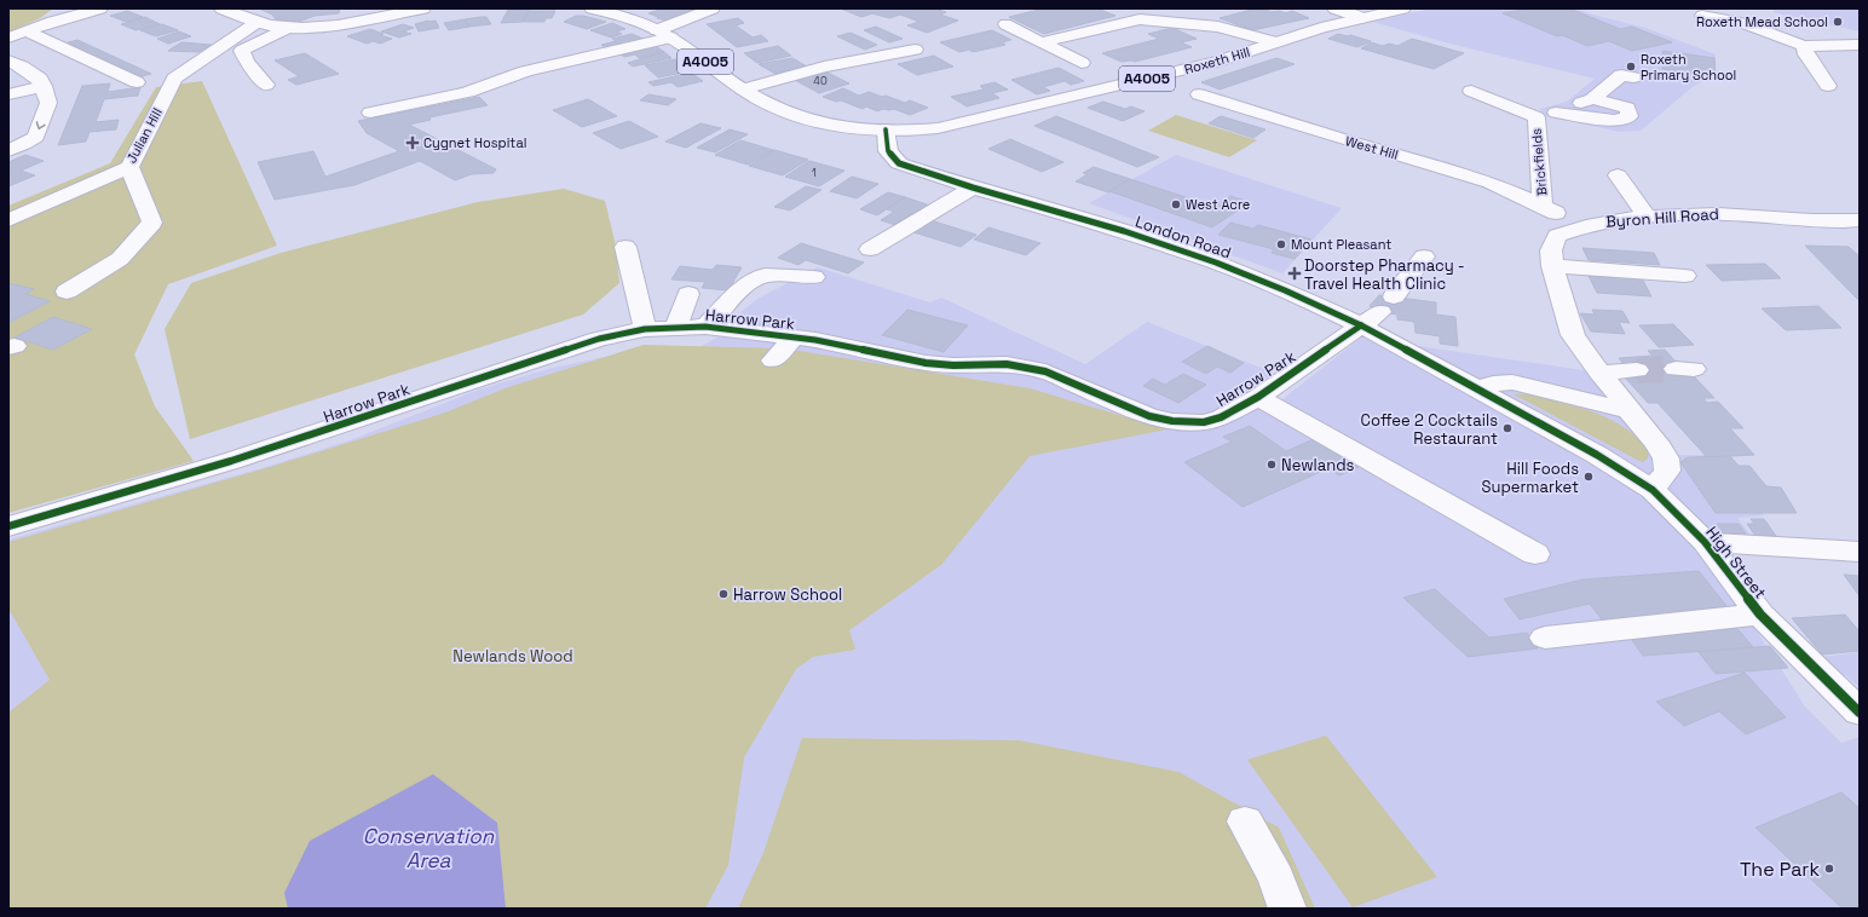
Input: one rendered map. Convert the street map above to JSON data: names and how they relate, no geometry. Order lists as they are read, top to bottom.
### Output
{
  "streets": {
    "street": [
      "Roxeth Hill",
      "A4005",
      "Julian Hill",
      "West Hill",
      "Brickfields",
      "Byron Hill Road",
      "London Road",
      "Harrow Park",
      "High Street"
    ]
  },
  "crossings": [
    ["Roxeth Hill", "A4005"],
    ["Roxeth Hill", "London Road"],
    ["A4005", "London Road"],
    ["West Hill", "Brickfields"],
    ["Brickfields", "Byron Hill Road"],
    ["Byron Hill Road", "High Street"],
    ["London Road", "Harrow Park"],
    ["London Road", "High Street"]
  ],
  "water": ["Conservation Area"],
  "parks": ["Newlands Wood"],
  "places": {
    "other": [
      "Roxeth Mead School",
      "Roxeth Primary School",
      "West Acre",
      "Mount Pleasant",
      "Coffee 2 Cocktails Restaurant",
      "Newlands",
      "Hill Foods Supermarket",
      "Harrow School",
      "The Park"
    ],
    "health": ["Cygnet Hospital", "Doorstep Pharmacy - Travel Health Clinic"]
  },
  "house_numbers": ["40", "1"]
}
